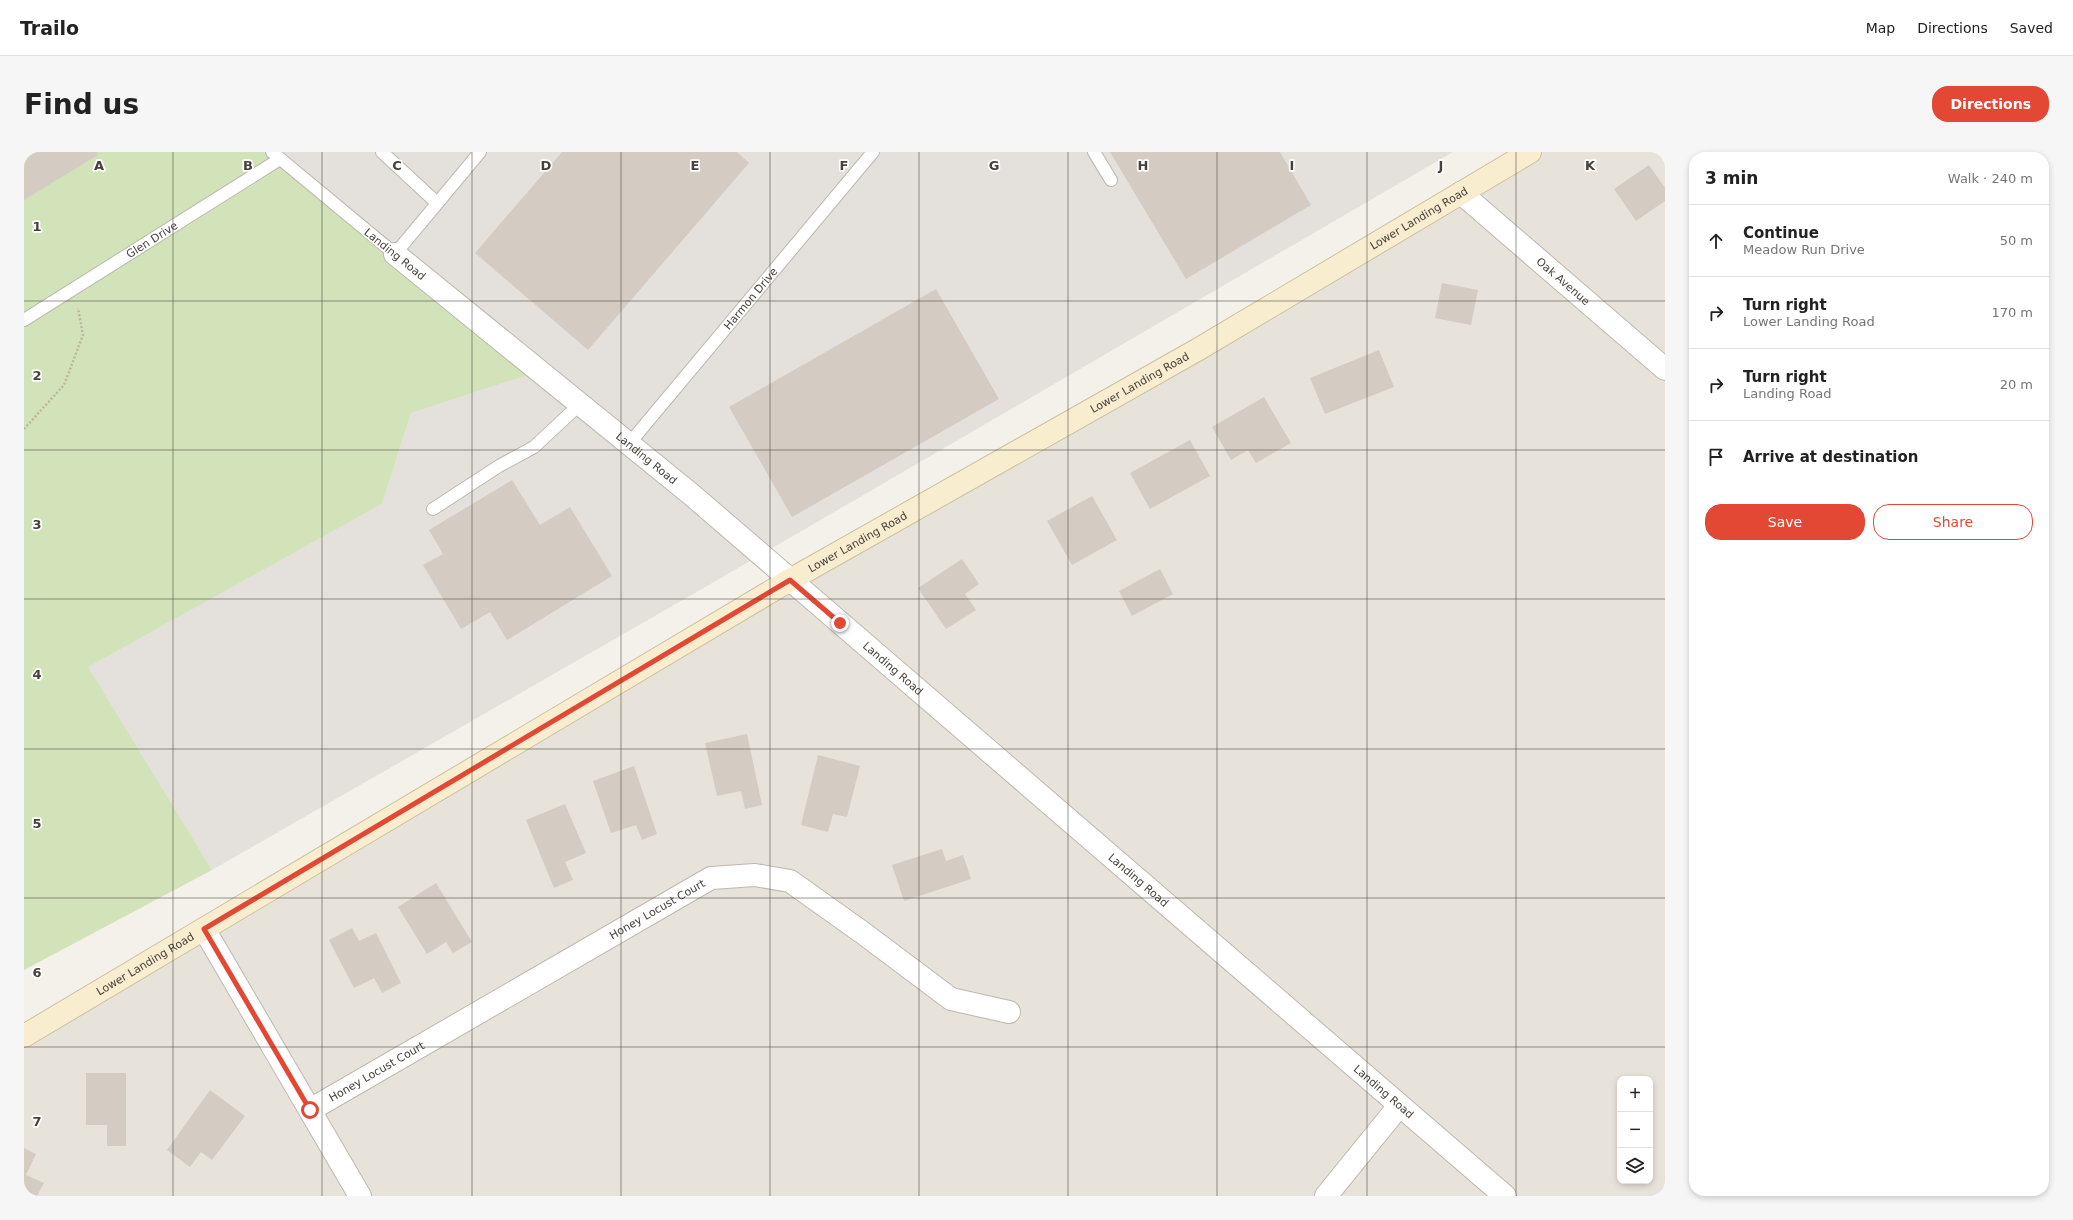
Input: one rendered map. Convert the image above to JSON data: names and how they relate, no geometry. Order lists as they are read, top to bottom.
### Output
{
  "streets": {
    "main road": ["Lower Landing Road"],
    "street": ["Landing Road", "Oak Avenue", "Honey Locust Court"],
    "lane": ["Glen Drive", "Harmon Drive"]
  },
  "crossings": [
    ["Lower Landing Road", "Landing Road"],
    ["Lower Landing Road", "Oak Avenue"],
    ["Glen Drive", "Landing Road"],
    ["Landing Road", "Harmon Drive"]
  ],
  "page": {
    "header": "Trailo",
    "nav": ["Map", "Directions", "Saved"],
    "buttons": [
      "Directions",
      ["Save", "Share"]
    ],
    "title": "Find us",
    "heading": ["3 min", "Walk · 240 m"],
    "list": [
      ["Continue", "Meadow Run Drive", "50 m"],
      ["Turn right", "Lower Landing Road", "170 m"],
      ["Turn right", "Landing Road", "20 m"],
      "Arrive at destination"
    ],
    "map_buttons": ["+", "−"]
  },
  "grid": {
    "columns": [
      "A",
      "B",
      "C",
      "D",
      "E",
      "F",
      "G",
      "H",
      "I",
      "J",
      "K"
    ],
    "rows": [
      "1",
      "2",
      "3",
      "4",
      "5",
      "6",
      "7"
    ]
  }
}
